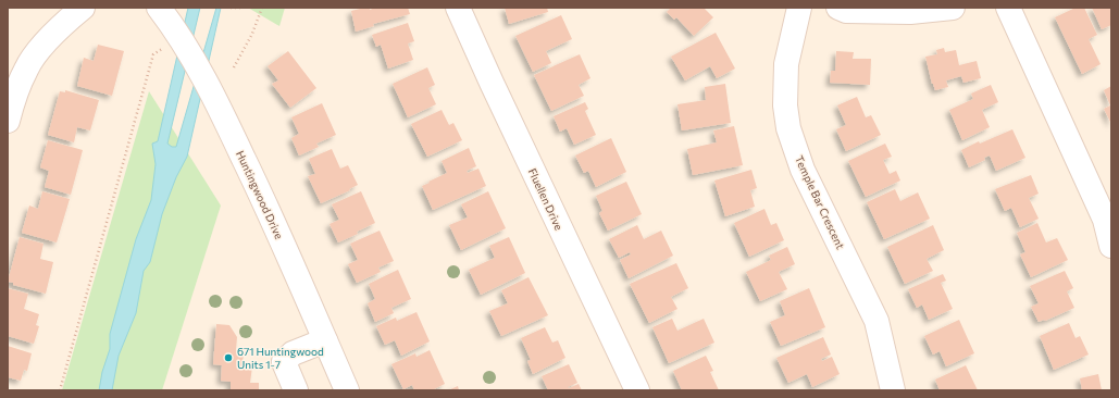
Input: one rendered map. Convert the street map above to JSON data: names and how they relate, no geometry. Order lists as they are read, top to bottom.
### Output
{
  "streets": {
    "street": ["Huntingwood Drive", "Fluellen Drive", "Temple Bar Crescent"]
  },
  "places": ["671 Huntingwood Units 1-7"]
}
